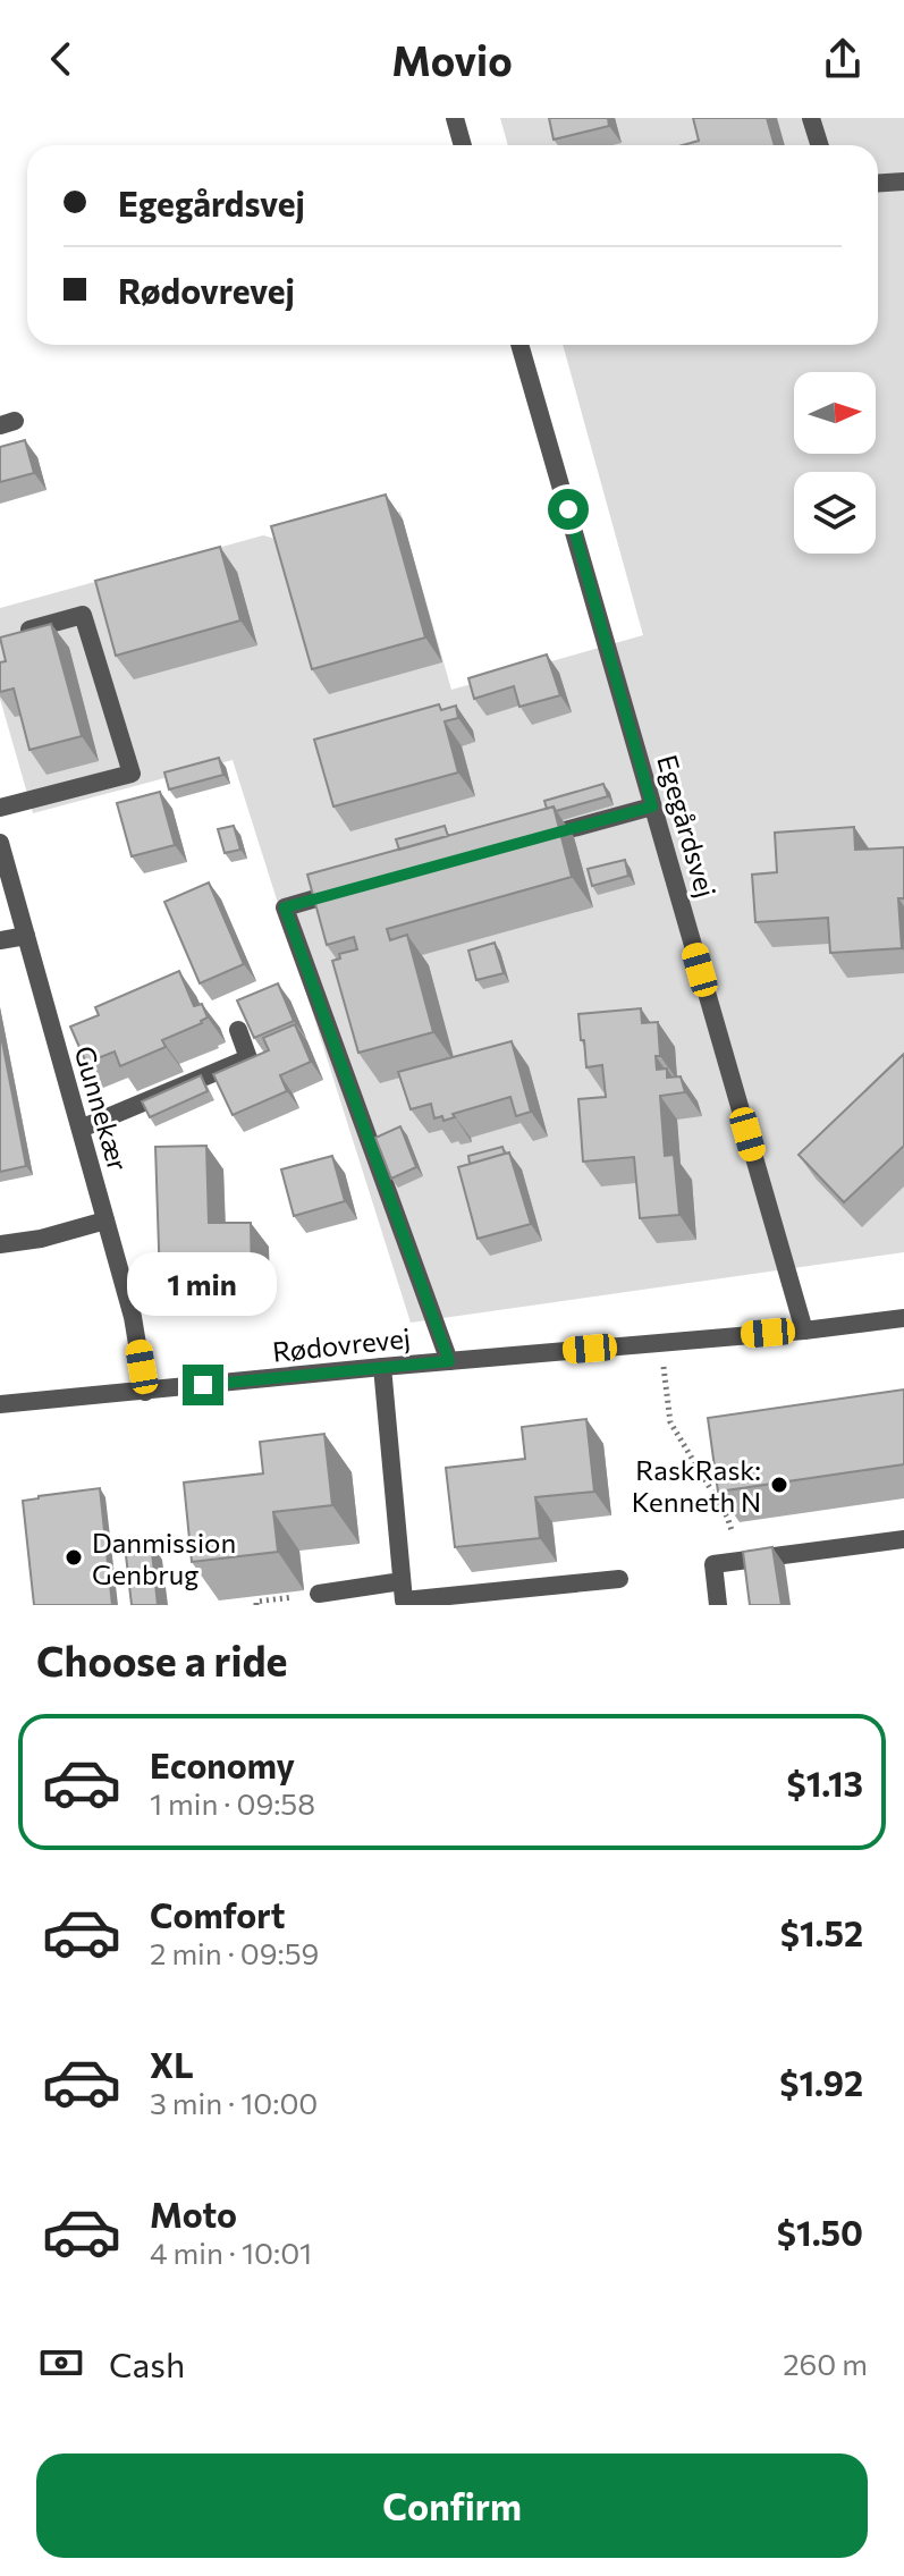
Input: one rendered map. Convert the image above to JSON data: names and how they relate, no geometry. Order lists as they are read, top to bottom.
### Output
{
  "streets": {
    "street": ["Egegårdsvej", "Gunnekær", "Rødovrevej"]
  },
  "crossings": [
    ["Egegårdsvej", "Rødovrevej"],
    ["Gunnekær", "Rødovrevej"]
  ],
  "places": ["RaskRask: Kenneth N", "Danmission Genbrug"],
  "north": "right",
  "page": {
    "header": "Movio",
    "banner": ["Egegårdsvej", "Rødovrevej"],
    "bubble": "1 min",
    "heading": "Choose a ride",
    "list": [
      {
        "name": "Economy",
        "note": "1 min · 09:58",
        "value": "$1.13"
      },
      {
        "name": "Comfort",
        "note": "2 min · 09:59",
        "value": "$1.52"
      },
      {
        "name": "XL",
        "note": "3 min · 10:00",
        "value": "$1.92"
      },
      {
        "name": "Moto",
        "note": "4 min · 10:01",
        "value": "$1.50"
      }
    ],
    "pay": ["Cash", "260 m"],
    "buttons": "Confirm"
  }
}
